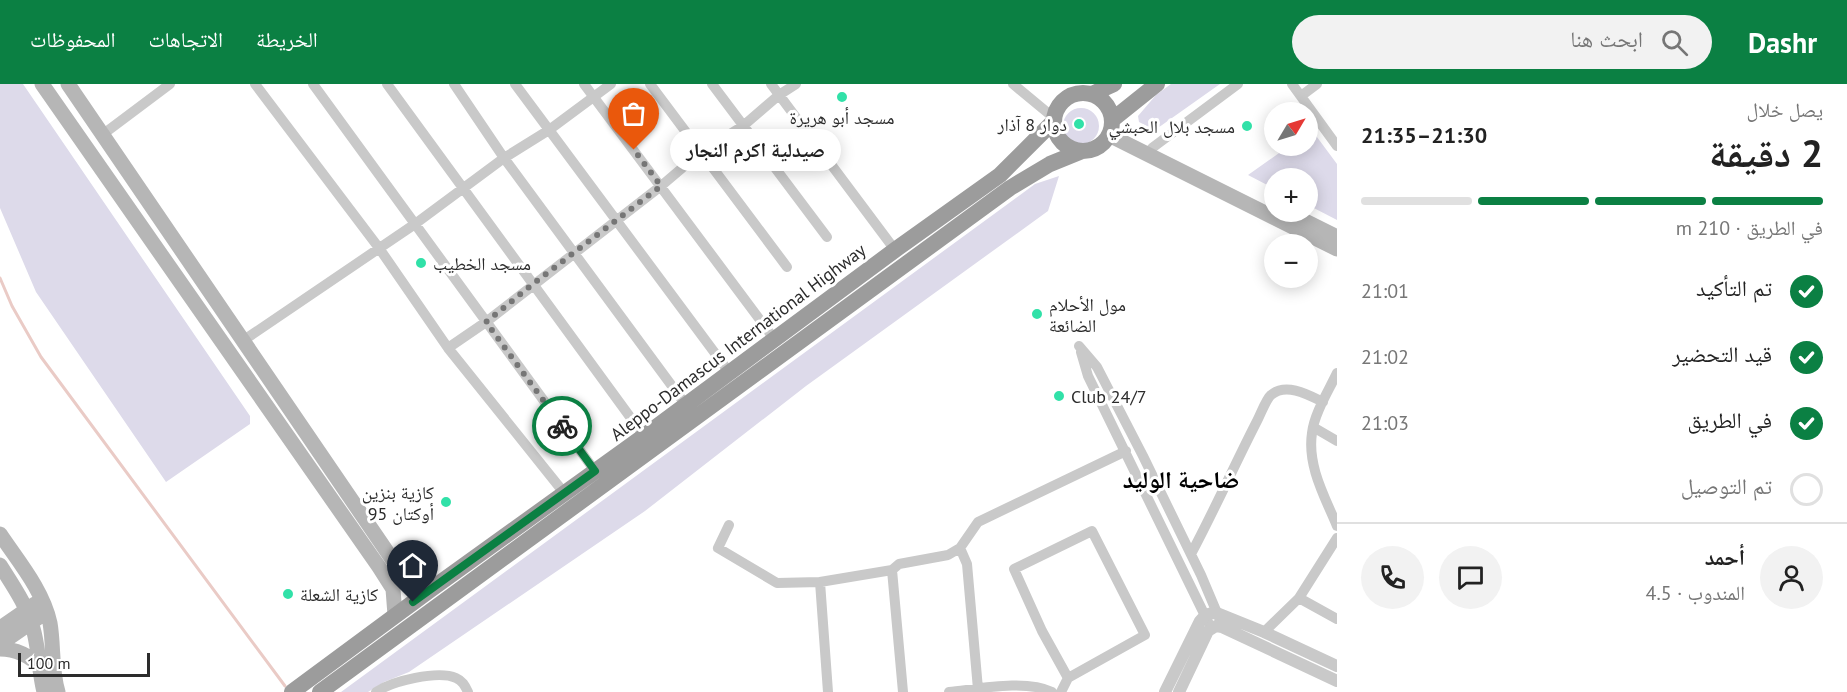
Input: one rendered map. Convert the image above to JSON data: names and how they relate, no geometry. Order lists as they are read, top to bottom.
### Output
{
  "streets": {
    "highway": ["Aleppo-Damascus International Highway"]
  },
  "districts": ["ضاحية الوليد"],
  "places": [
    "مسجد أبو هريرة",
    "دوار 8 آذار",
    "مسجد بلال الحبشي",
    "صيدلية اكرم النجار",
    "مسجد الخطيب",
    "مول الأحلام الضائعة",
    "Club 24/7",
    "كازية بنزين أوكتان 95",
    "كازية الشعلة"
  ],
  "scale_bar": "100 m",
  "north": "top right",
  "page": {
    "header": "Dashr",
    "search": "ابحث هنا",
    "nav": ["الخريطة", "الاتجاهات", "المحفوظات"],
    "heading": ["2 دقيقة", "يصل خلال", "21:30–21:35"],
    "panel": ["أحمد", "المندوب · 4.5"],
    "map_buttons": ["+", "−"],
    "bubble": "صيدلية اكرم النجار",
    "bar": "في الطريق · 210 m",
    "list": [
      ["تم التأكيد", "21:01"],
      ["قيد التحضير", "21:02"],
      ["في الطريق", "21:03"],
      "تم التوصيل"
    ],
    "scale": "100 m"
  }
}
